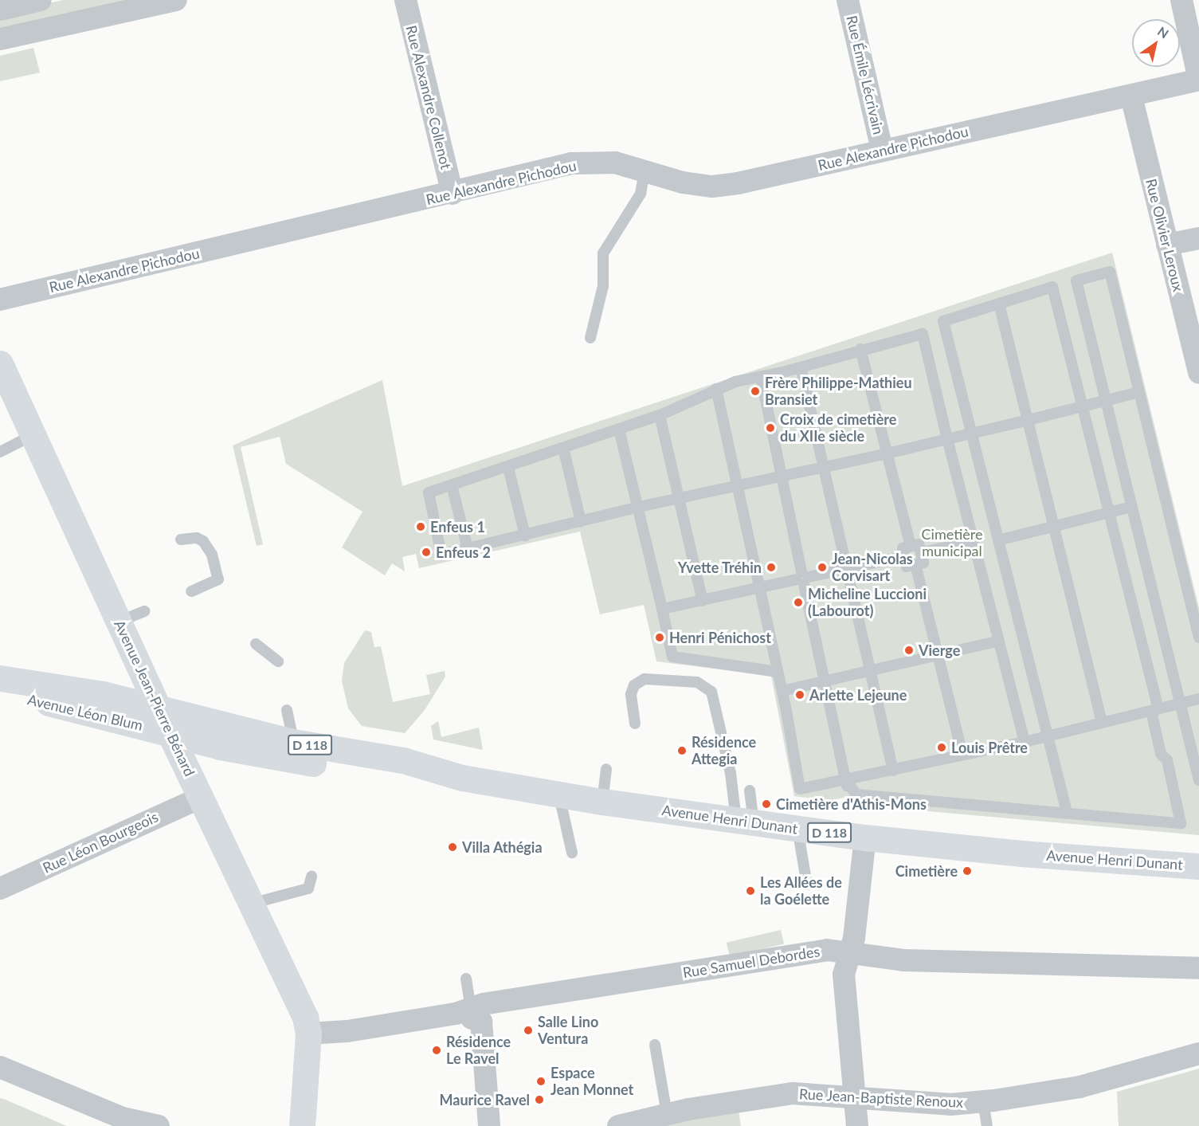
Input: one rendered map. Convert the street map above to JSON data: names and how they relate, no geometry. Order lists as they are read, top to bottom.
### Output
{
  "streets": {
    "main road": [
      "Avenue Jean-Pierre Bénard",
      "Avenue Léon Blum",
      "D 118",
      "Avenue Henri Dunant"
    ],
    "street": [
      "Rue Émile Lécrivain",
      "Rue Alexandre Collenot",
      "Rue Alexandre Pichodou",
      "Rue Olivier Leroux",
      "Rue Léon Bourgeois",
      "Rue Samuel Debordes",
      "Rue Jean-Baptiste Renoux"
    ]
  },
  "crossings": [
    ["Rue Émile Lécrivain", "Rue Alexandre Pichodou"],
    ["Rue Alexandre Collenot", "Rue Alexandre Pichodou"],
    ["Rue Alexandre Pichodou", "Rue Olivier Leroux"],
    ["Avenue Jean-Pierre Bénard", "Avenue Léon Blum"],
    ["Avenue Jean-Pierre Bénard", "Avenue Henri Dunant"],
    ["Avenue Jean-Pierre Bénard", "Rue Léon Bourgeois"],
    ["Avenue Jean-Pierre Bénard", "Rue Samuel Debordes"],
    ["Avenue Léon Blum", "Avenue Henri Dunant"]
  ],
  "parks": ["Cimetière municipal"],
  "places": [
    "Frère Philippe-Mathieu Bransiet",
    "Croix de cimetière du XIIe siècle",
    "Enfeus 1",
    "Enfeus 2",
    "Yvette Tréhin",
    "Jean-Nicolas Corvisart",
    "Micheline Luccioni (Labourot)",
    "Henri Pénichost",
    "Vierge",
    "Arlette Lejeune",
    "Louis Prêtre",
    "Résidence Attegia",
    "Cimetière d'Athis-Mons",
    "Villa Athégia",
    "Cimetière",
    "Les Allées de la Goélette",
    "Salle Lino Ventura",
    "Résidence Le Ravel",
    "Espace Jean Monnet",
    "Maurice Ravel"
  ],
  "north": "top right"
}
